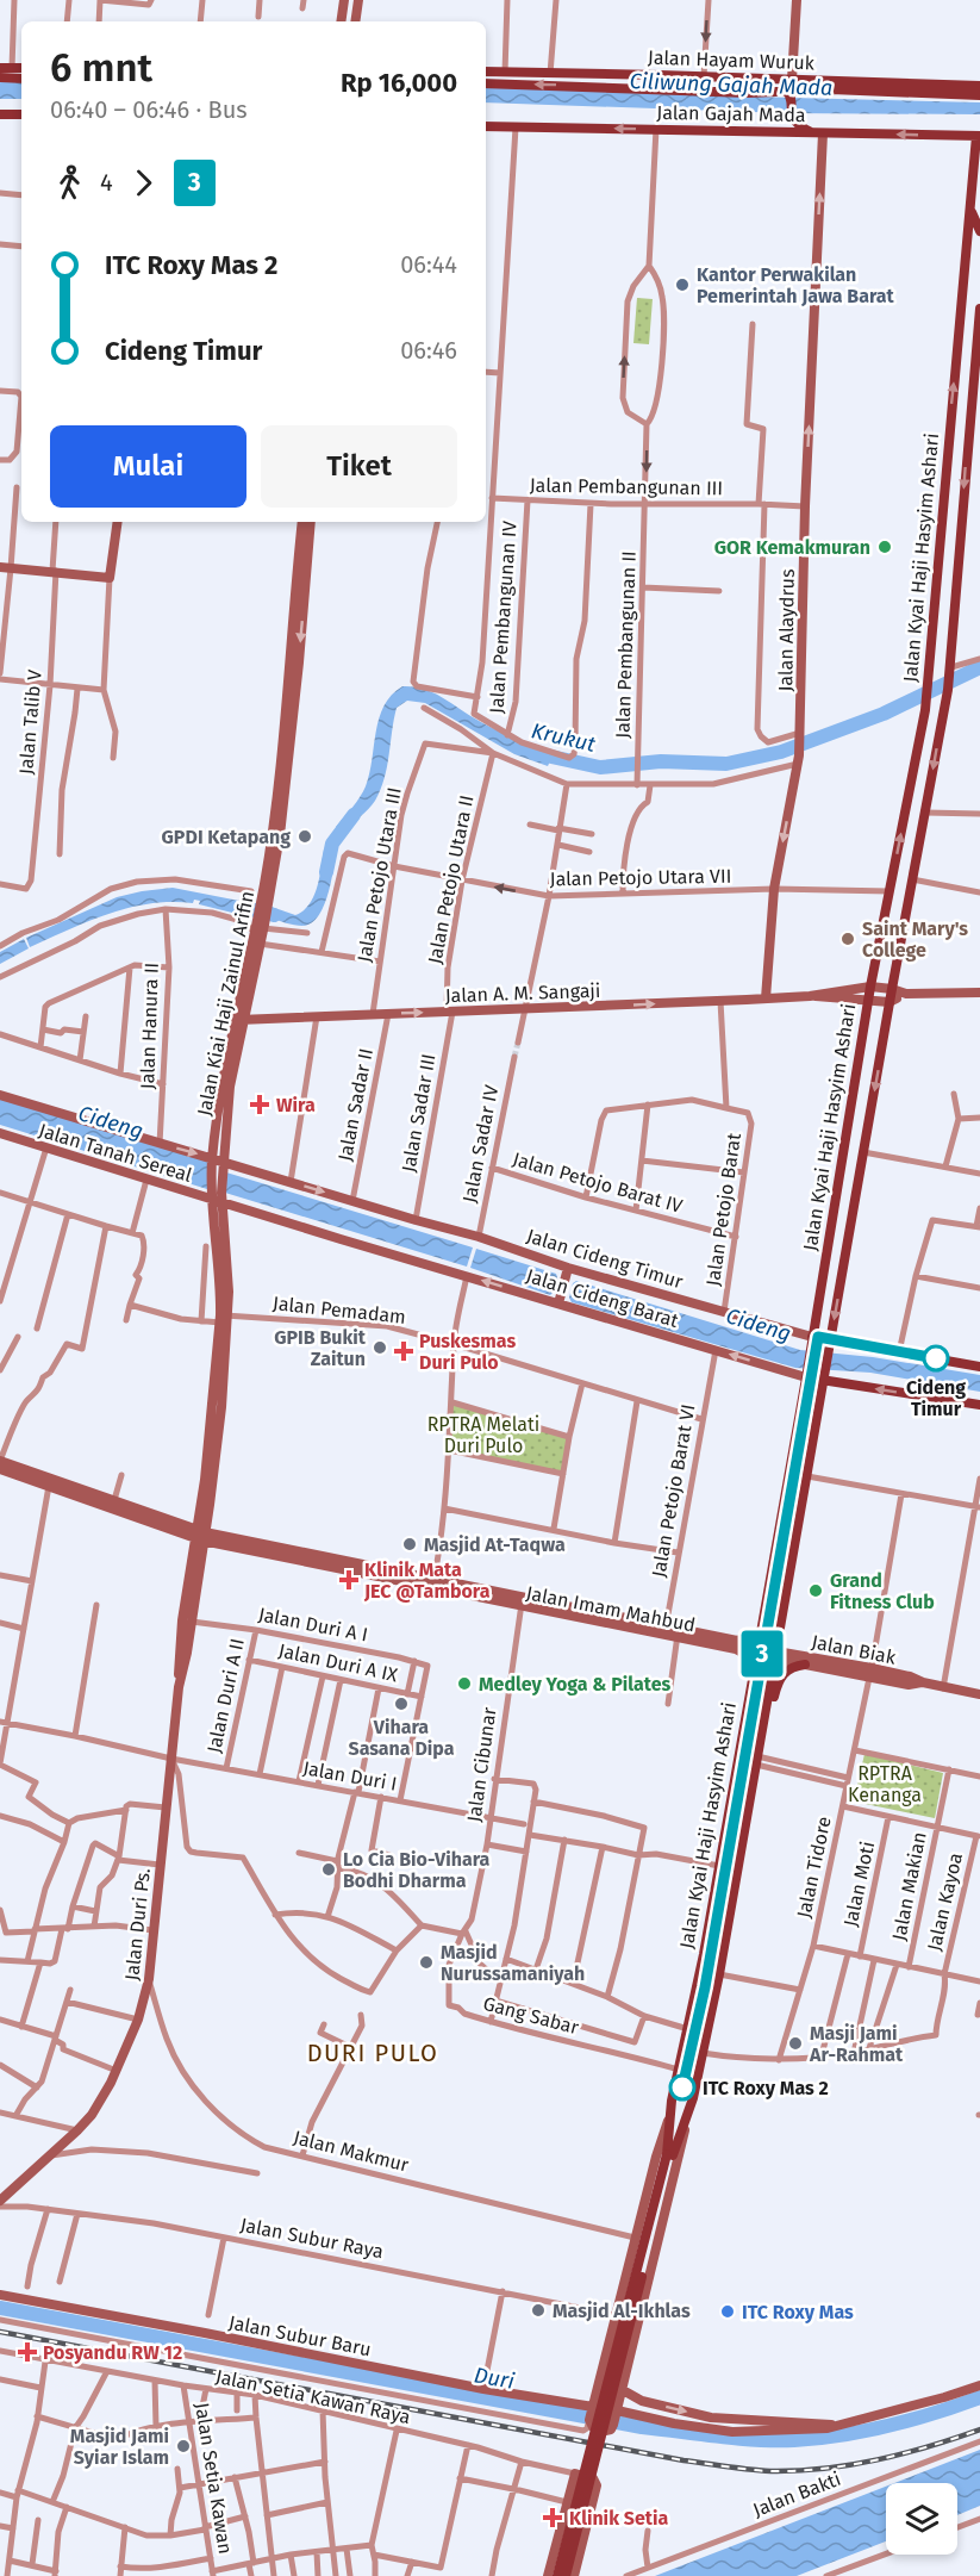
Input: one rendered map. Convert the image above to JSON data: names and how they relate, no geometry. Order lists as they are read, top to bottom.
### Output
{
  "streets": {
    "main road": [
      "Jalan Hayam Wuruk",
      "Jalan Gajah Mada",
      "Jalan Kyai Haji Hasyim Ashari",
      "Jalan Cideng Timur",
      "Jalan Cideng Barat"
    ],
    "street": [
      "Jalan Pembangunan III",
      "Jalan Pembangunan IV",
      "Jalan Alaydrus",
      "Jalan Pembangunan II",
      "Jalan Talib V",
      "Jalan Petojo Utara III",
      "Jalan Petojo Utara VII",
      "Jalan Petojo Utara II",
      "Jalan A. M. Sangaji",
      "Jalan Kiai Haji Zainul Arifin",
      "Jalan Hanura II",
      "Jalan Sadar II",
      "Jalan Sadar III",
      "Jalan Sadar IV",
      "Jalan Tanah Sereal",
      "Jalan Petojo Barat IV",
      "Jalan Petojo Barat",
      "Jalan Pemadam",
      "Jalan Petojo Barat VI",
      "Jalan Imam Mahbud",
      "Jalan Duri A I",
      "Jalan Biak",
      "Jalan Duri A IX",
      "Jalan Duri A II",
      "Jalan Cibunar",
      "Jalan Duri I",
      "Jalan Tidore",
      "Jalan Moti",
      "Jalan Makian",
      "Jalan Kayoa",
      "Jalan Duri Ps.",
      "Gang Sabar",
      "Jalan Makmur",
      "Jalan Subur Raya",
      "Jalan Subur Baru",
      "Jalan Setia Kawan Raya",
      "Jalan Setia Kawan",
      "Jalan Bakti"
    ]
  },
  "crossings": [
    ["Jalan Gajah Mada", "Jalan Kyai Haji Hasyim Ashari"],
    ["Jalan Gajah Mada", "Jalan Alaydrus"],
    ["Jalan Pembangunan III", "Jalan Pembangunan IV"],
    ["Jalan Pembangunan III", "Jalan Alaydrus"],
    ["Jalan Pembangunan III", "Jalan Pembangunan II"],
    ["Jalan Kyai Haji Hasyim Ashari", "Jalan Petojo Utara VII"],
    ["Jalan Kyai Haji Hasyim Ashari", "Jalan A. M. Sangaji"],
    ["Jalan Kyai Haji Hasyim Ashari", "Jalan Cideng Timur"],
    ["Jalan Kyai Haji Hasyim Ashari", "Jalan Cideng Barat"],
    ["Jalan Kyai Haji Hasyim Ashari", "Jalan Imam Mahbud"],
    ["Jalan Kyai Haji Hasyim Ashari", "Jalan Biak"],
    ["Jalan Kyai Haji Hasyim Ashari", "Gang Sabar"],
    ["Jalan Kyai Haji Hasyim Ashari", "Jalan Makmur"],
    ["Jalan Kyai Haji Hasyim Ashari", "Jalan Subur Raya"],
    ["Jalan Kyai Haji Hasyim Ashari", "Jalan Subur Baru"],
    ["Jalan Alaydrus", "Jalan Petojo Utara VII"],
    ["Jalan Alaydrus", "Jalan A. M. Sangaji"],
    ["Jalan Petojo Utara III", "Jalan Petojo Utara VII"],
    ["Jalan Petojo Utara III", "Jalan Petojo Utara II"],
    ["Jalan Petojo Utara III", "Jalan A. M. Sangaji"],
    ["Jalan Petojo Utara VII", "Jalan Petojo Utara II"],
    ["Jalan Petojo Utara II", "Jalan A. M. Sangaji"],
    ["Jalan Petojo Utara II", "Jalan Sadar III"],
    ["Jalan A. M. Sangaji", "Jalan Kiai Haji Zainul Arifin"],
    ["Jalan A. M. Sangaji", "Jalan Sadar II"],
    ["Jalan A. M. Sangaji", "Jalan Sadar III"],
    ["Jalan A. M. Sangaji", "Jalan Petojo Barat"],
    ["Jalan Kiai Haji Zainul Arifin", "Jalan Tanah Sereal"],
    ["Jalan Kiai Haji Zainul Arifin", "Jalan Cideng Timur"],
    ["Jalan Kiai Haji Zainul Arifin", "Jalan Cideng Barat"],
    ["Jalan Kiai Haji Zainul Arifin", "Jalan Pemadam"],
    ["Jalan Kiai Haji Zainul Arifin", "Jalan Imam Mahbud"],
    ["Jalan Kiai Haji Zainul Arifin", "Jalan Duri A I"],
    ["Jalan Kiai Haji Zainul Arifin", "Jalan Duri Ps."],
    ["Jalan Hanura II", "Jalan Cideng Timur"],
    ["Jalan Sadar II", "Jalan Cideng Timur"],
    ["Jalan Sadar III", "Jalan Cideng Timur"],
    ["Jalan Sadar IV", "Jalan Petojo Barat IV"],
    ["Jalan Sadar IV", "Jalan Cideng Timur"],
    ["Jalan Tanah Sereal", "Jalan Cideng Barat"],
    ["Jalan Petojo Barat IV", "Jalan Petojo Barat"],
    ["Jalan Petojo Barat", "Jalan Cideng Timur"],
    ["Jalan Cideng Barat", "Jalan Petojo Barat VI"],
    ["Jalan Pemadam", "Jalan Petojo Barat VI"],
    ["Jalan Petojo Barat VI", "Jalan Imam Mahbud"],
    ["Jalan Imam Mahbud", "Jalan Cibunar"],
    ["Jalan Duri A I", "Jalan Duri A IX"],
    ["Jalan Duri A I", "Jalan Duri A II"],
    ["Jalan Duri A I", "Jalan Duri Ps."],
    ["Jalan Biak", "Jalan Tidore"],
    ["Jalan Duri A IX", "Jalan Duri A II"],
    ["Jalan Duri A II", "Jalan Duri I"],
    ["Jalan Cibunar", "Jalan Duri I"],
    ["Jalan Cibunar", "Gang Sabar"],
    ["Jalan Duri I", "Jalan Duri Ps."],
    ["Jalan Duri Ps.", "Jalan Makmur"],
    ["Jalan Setia Kawan Raya", "Jalan Setia Kawan"]
  ],
  "one_way": ["Jalan Gajah Mada", "Jalan Cideng Barat"],
  "districts": ["DURI PULO"],
  "water": [
    "Ciliwung Gajah Mada",
    "Krukut",
    "Cideng",
    "Duri"
  ],
  "parks": ["RPTRA Melati Duri Pulo", "RPTRA Kenanga"],
  "places": {
    "other": [
      "Kantor Perwakilan Pemerintah Jawa Barat",
      "GOR Kemakmuran",
      "GPDI Ketapang",
      "Saint Mary's College",
      "GPIB Bukit Zaitun",
      "Cideng Timur",
      "Masjid At-Taqwa",
      "Grand Fitness Club",
      "Medley Yoga & Pilates",
      "Vihara Sasana Dipa",
      "Lo Cia Bio-Vihara Bodhi Dharma",
      "Masjid Nurussamaniyah",
      "Masji Jami Ar-Rahmat",
      "ITC Roxy Mas 2",
      "Masjid Al-Ikhlas",
      "ITC Roxy Mas",
      "Masjid Jami Syiar Islam"
    ],
    "health": [
      "Wira",
      "Puskesmas Duri Pulo",
      "Klinik Mata JEC @Tambora",
      "Posyandu RW 12",
      "Klinik Setia"
    ]
  },
  "lines": ["bus line 3"],
  "page": {
    "on_map": "3",
    "heading": ["6 mnt", "06:40 – 06:46 · Bus", "Rp 16,000"],
    "legs": ["4", "3"],
    "list": [
      {
        "name": "ITC Roxy Mas 2",
        "value": "06:44"
      },
      {
        "name": "Cideng Timur",
        "value": "06:46"
      }
    ],
    "buttons": ["Mulai", "Tiket"]
  }
}
